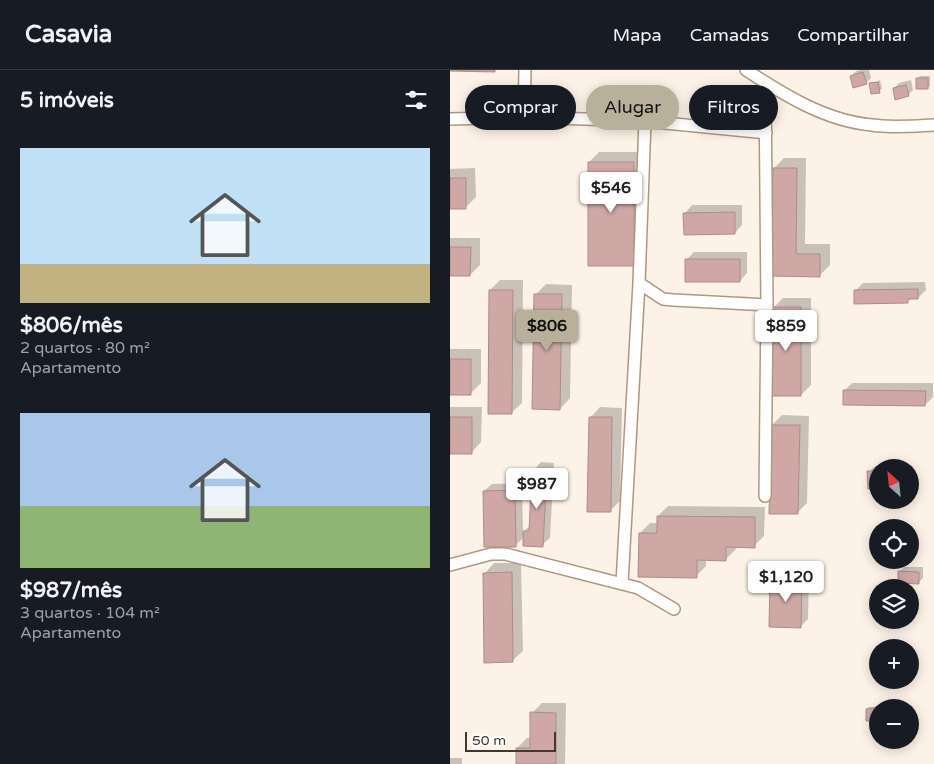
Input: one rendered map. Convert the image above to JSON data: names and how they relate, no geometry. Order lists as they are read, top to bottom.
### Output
{
  "scale_bar": "50 m",
  "north": "top left",
  "page": {
    "header": "Casavia",
    "nav": ["Mapa", "Camadas", "Compartilhar"],
    "heading": "5 imóveis",
    "chip": ["Comprar", "Alugar", "Filtros"],
    "list": [
      {
        "name": "$806/mês",
        "note": "2 quartos · 80 m² · Apartamento"
      },
      {
        "name": "$987/mês",
        "note": "3 quartos · 104 m² · Apartamento"
      }
    ],
    "price": [
      "$546",
      "$806",
      "$859",
      "$987",
      "$1,120"
    ],
    "map_buttons": ["+", "−"],
    "scale": "50 m"
  }
}
